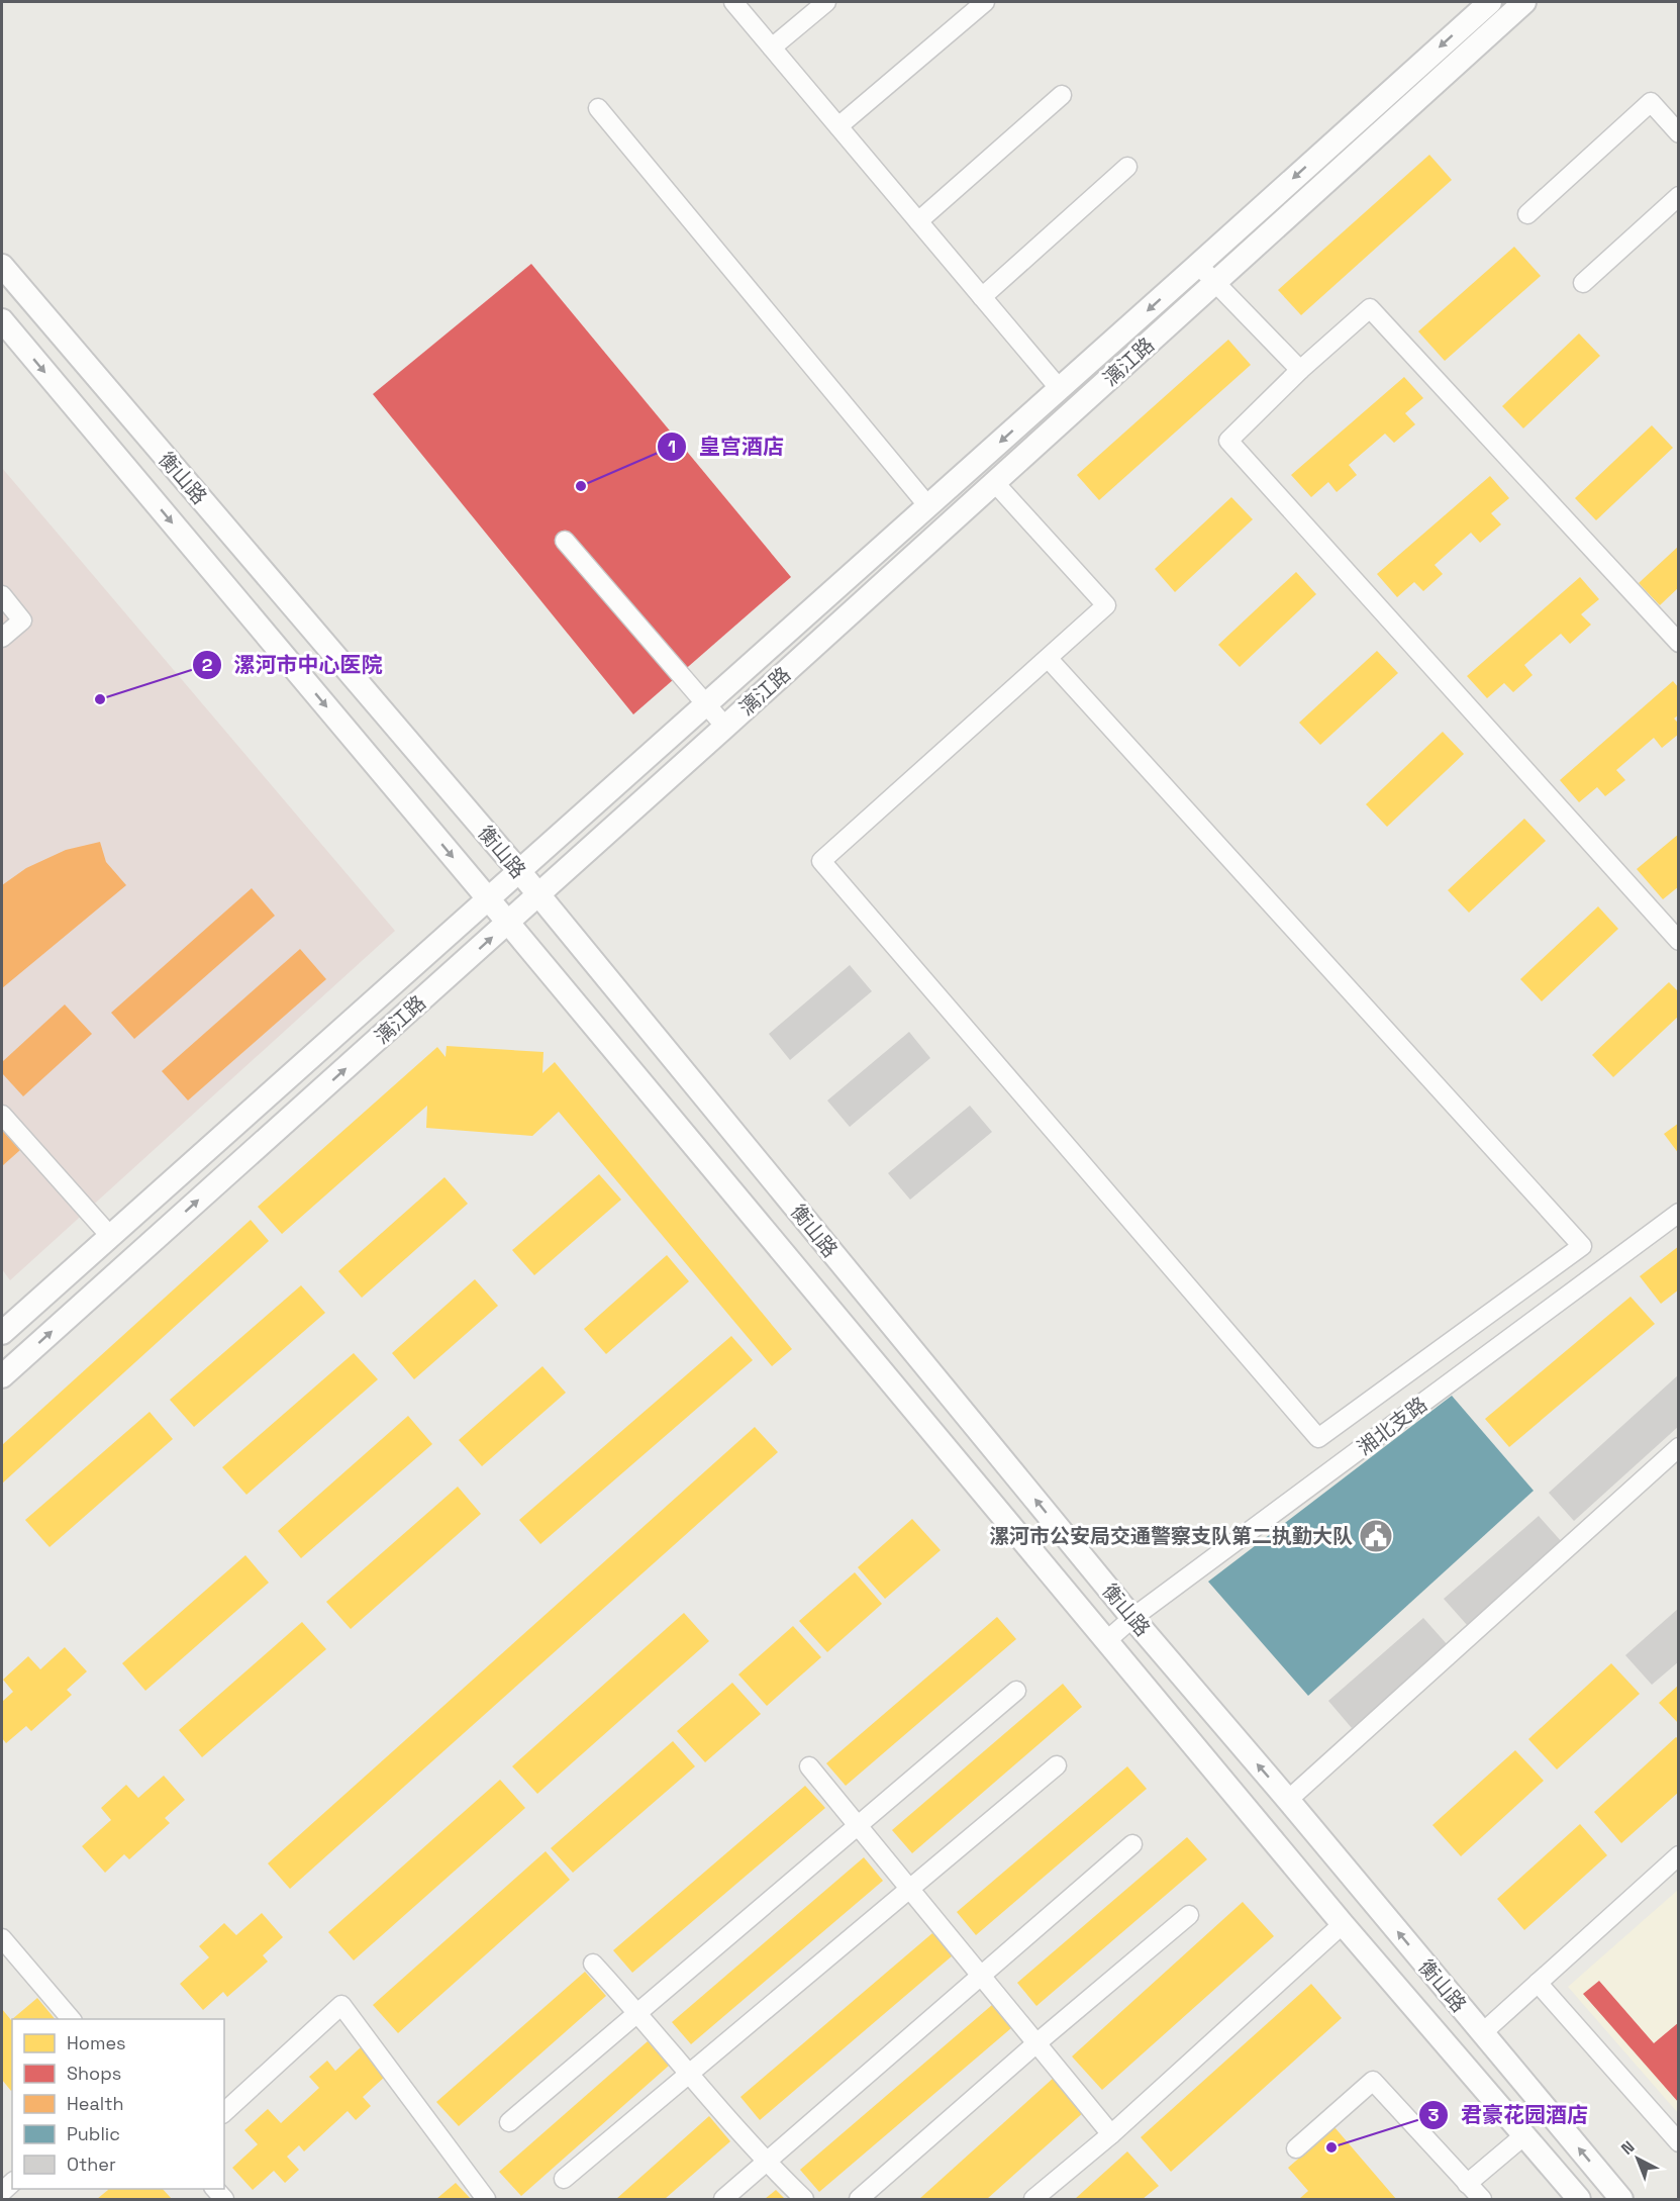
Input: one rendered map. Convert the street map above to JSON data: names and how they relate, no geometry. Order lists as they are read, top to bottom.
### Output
{
  "streets": {
    "street": ["漓江路", "衡山路", "湘北支路"]
  },
  "crossings": [
    ["漓江路", "衡山路"],
    ["衡山路", "湘北支路"]
  ],
  "places": {
    "other": ["皇宫酒店", "漯河市中心医院", "君豪花园酒店"],
    "public building": ["漯河市公安局交通警察支队第二执勤大队"]
  },
  "legend": [
    "Homes",
    "Shops",
    "Health",
    "Public",
    "Other"
  ],
  "north": "top left"
}
